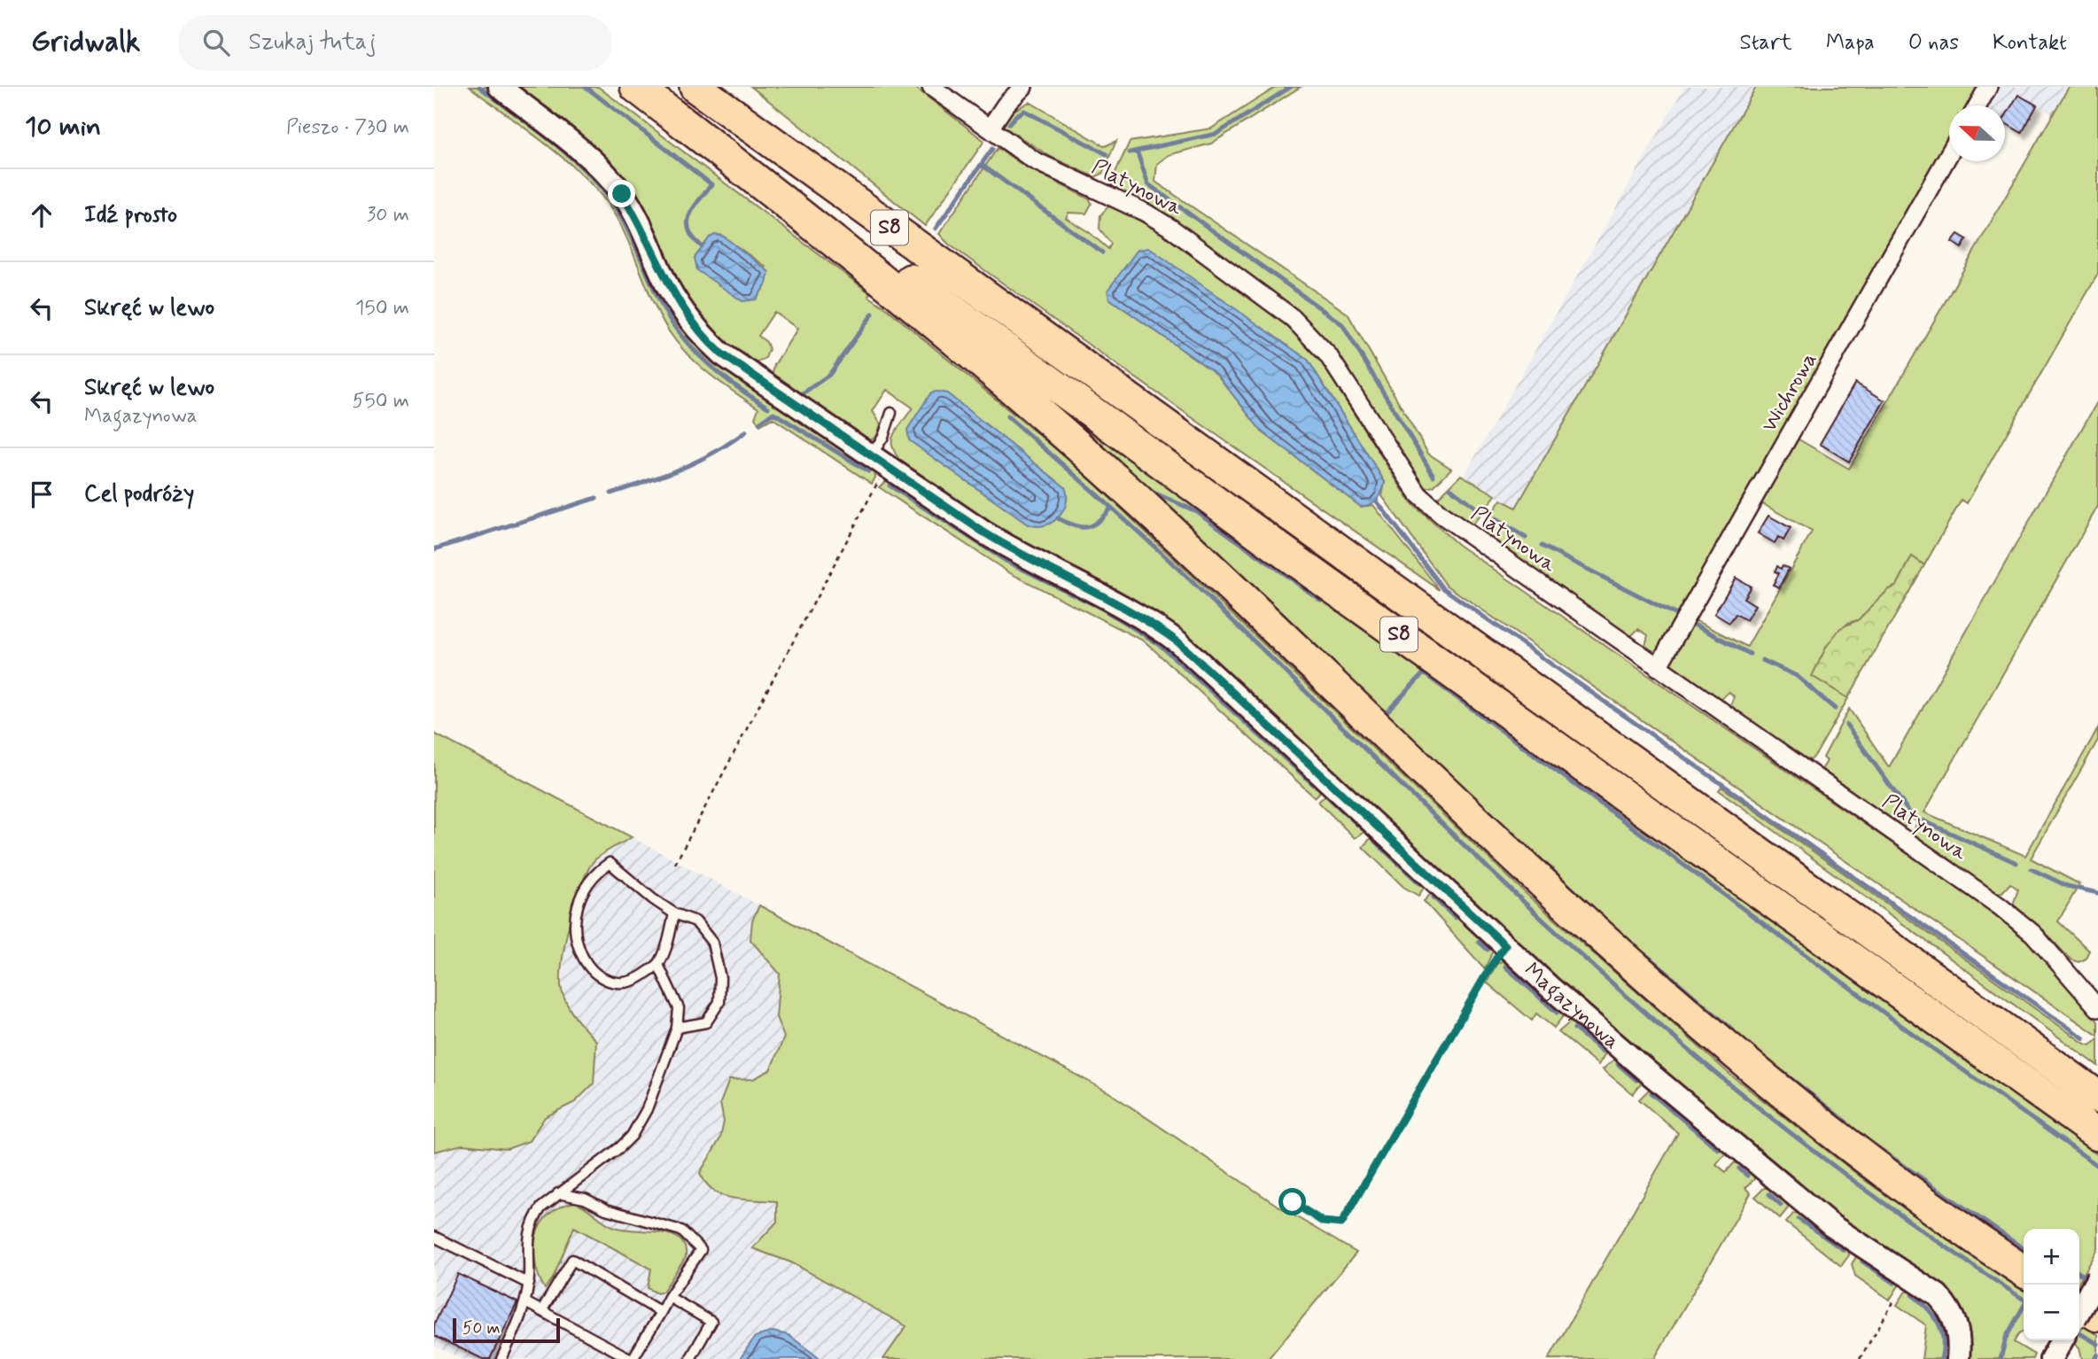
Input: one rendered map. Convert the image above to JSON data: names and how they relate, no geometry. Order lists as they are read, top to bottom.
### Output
{
  "streets": {
    "highway": ["S8"],
    "street": ["Platynowa", "Wichrowa", "Magazynowa"]
  },
  "crossings": [
    ["Platynowa", "Wichrowa"]
  ],
  "scale_bar": "50 m",
  "north": "left",
  "page": {
    "header": "Gridwalk",
    "search": "Szukaj tutaj",
    "nav": [
      "Start",
      "Mapa",
      "O nas",
      "Kontakt"
    ],
    "heading": ["10 min", "Pieszo · 730 m"],
    "list": [
      ["Idź prosto", "30 m"],
      ["Skręć w lewo", "150 m"],
      ["Skręć w lewo", "Magazynowa", "550 m"],
      "Cel podróży"
    ],
    "map_buttons": ["+", "−"],
    "scale": "50 m"
  }
}
